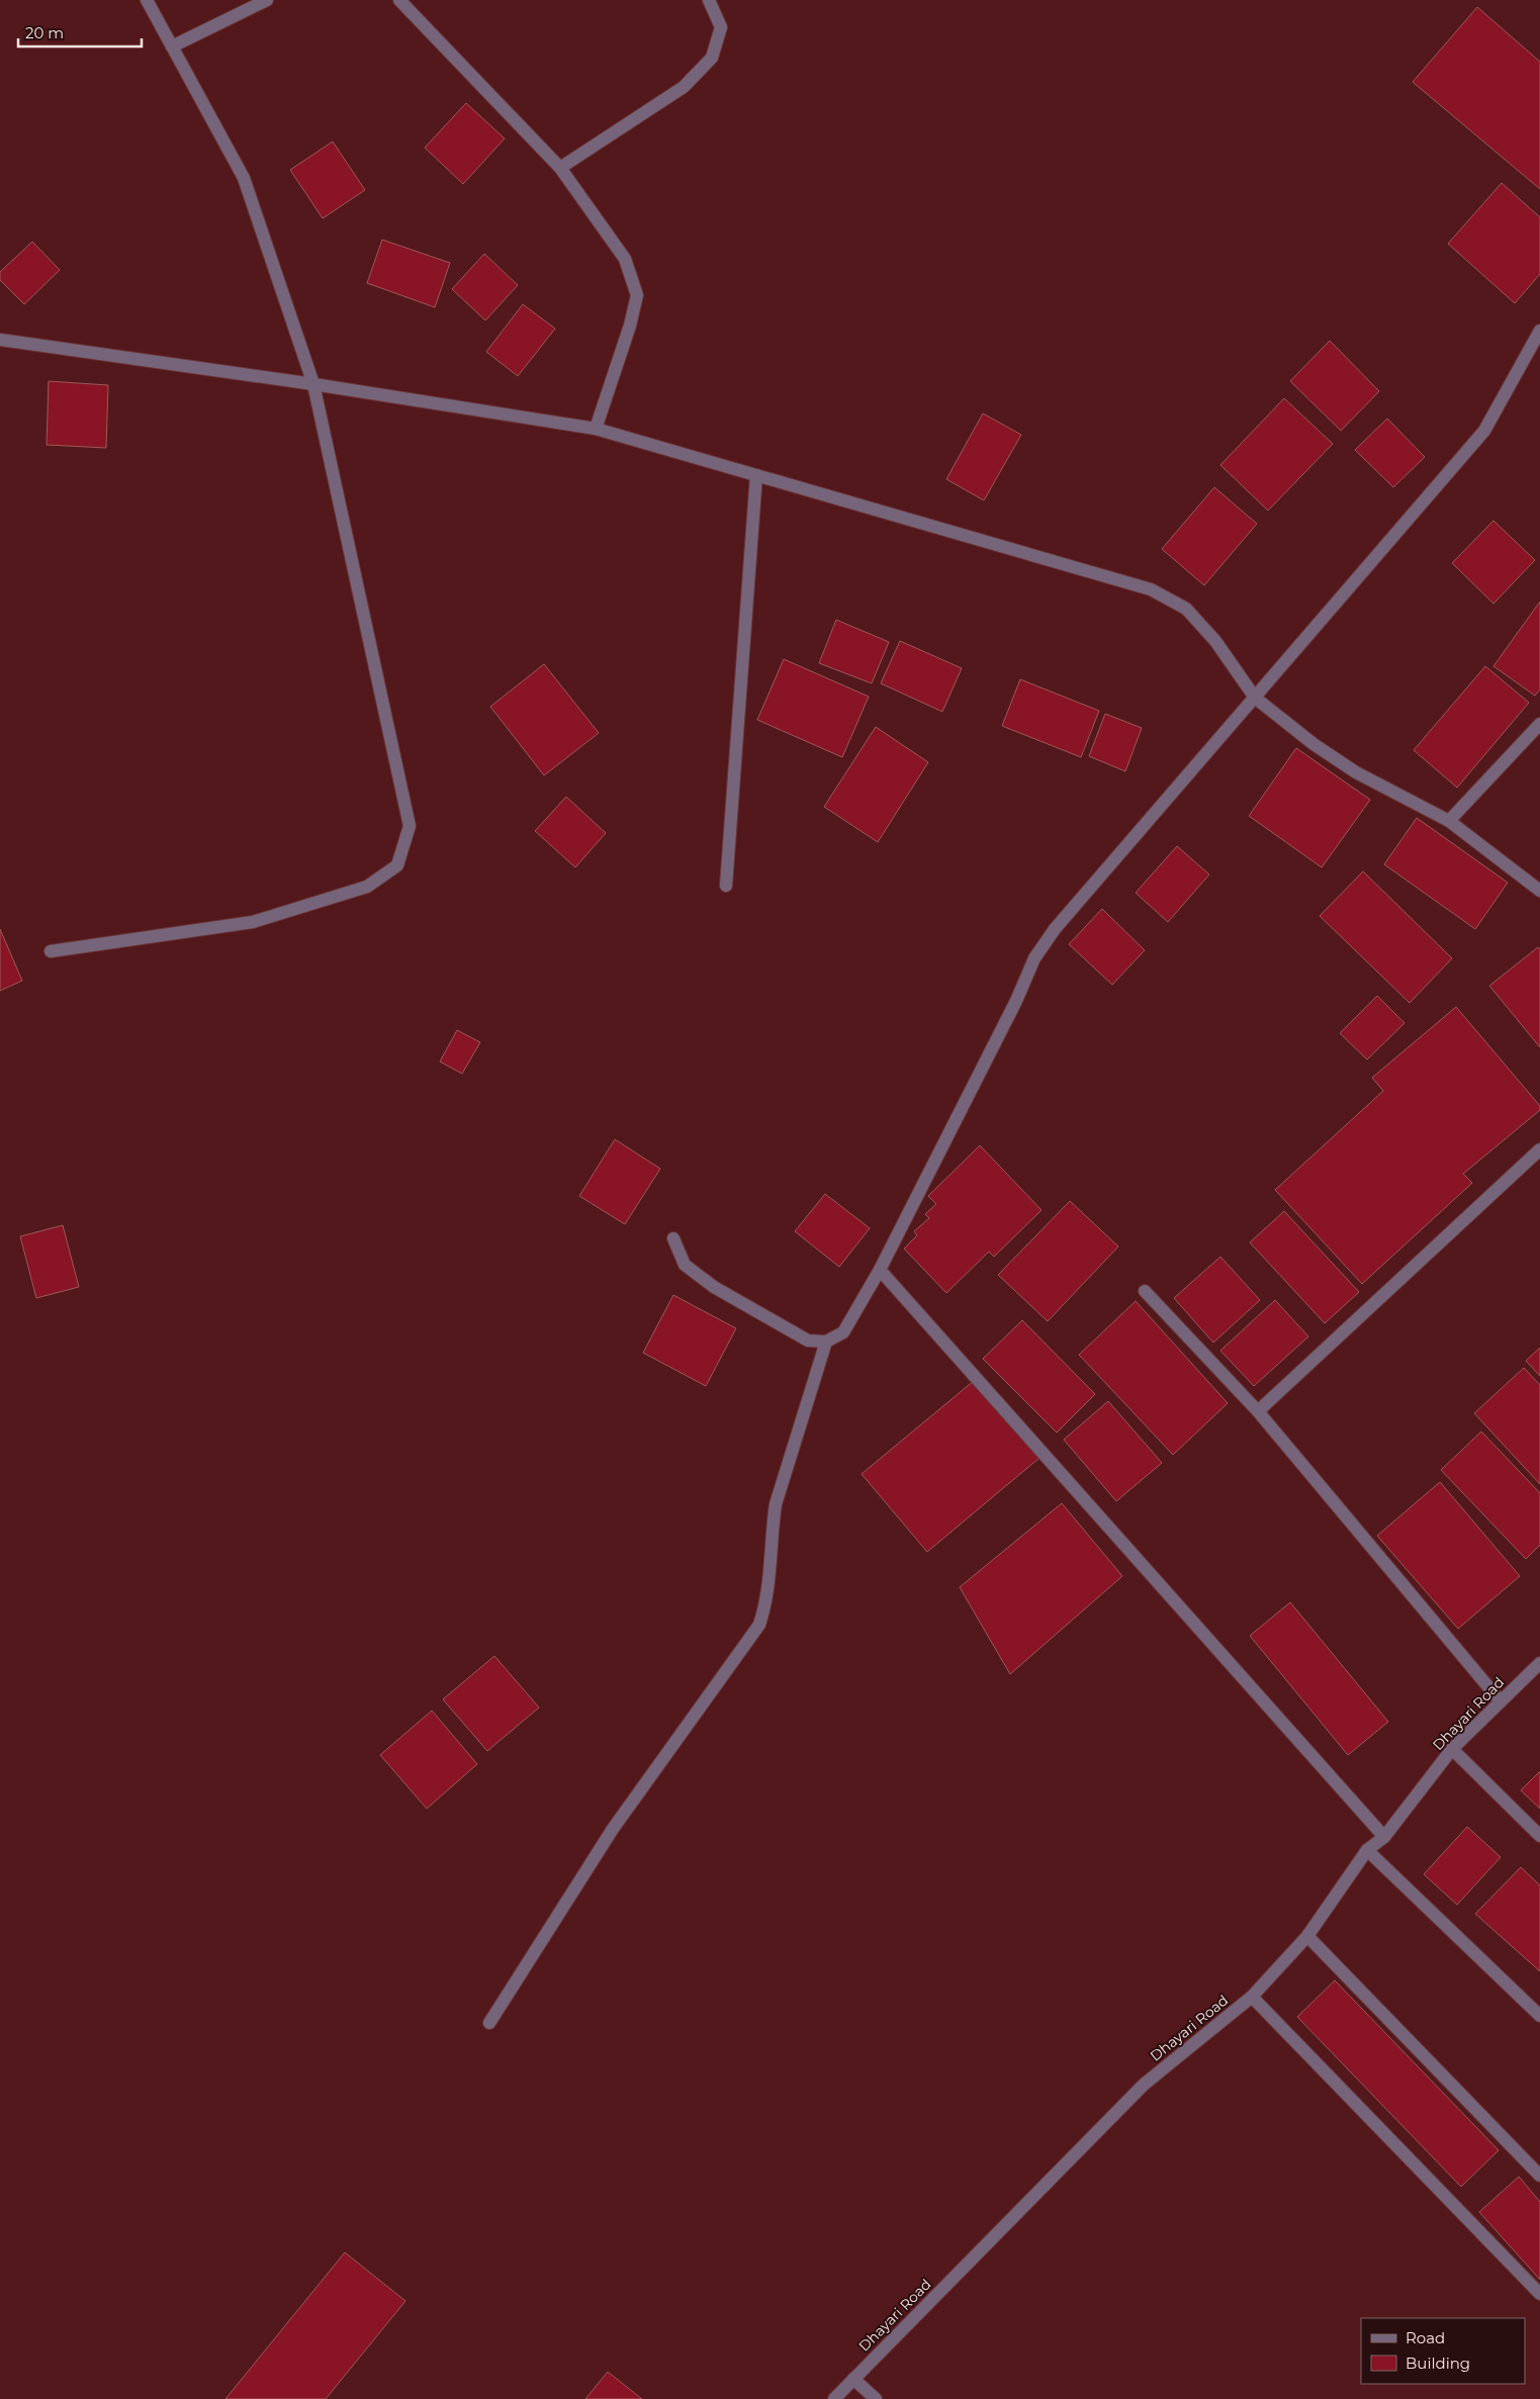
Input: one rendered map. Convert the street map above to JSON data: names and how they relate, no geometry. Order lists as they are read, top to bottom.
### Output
{
  "streets": {
    "street": ["Dhayari Road"]
  },
  "legend": ["Road", "Building"],
  "scale_bar": "20 m"
}
